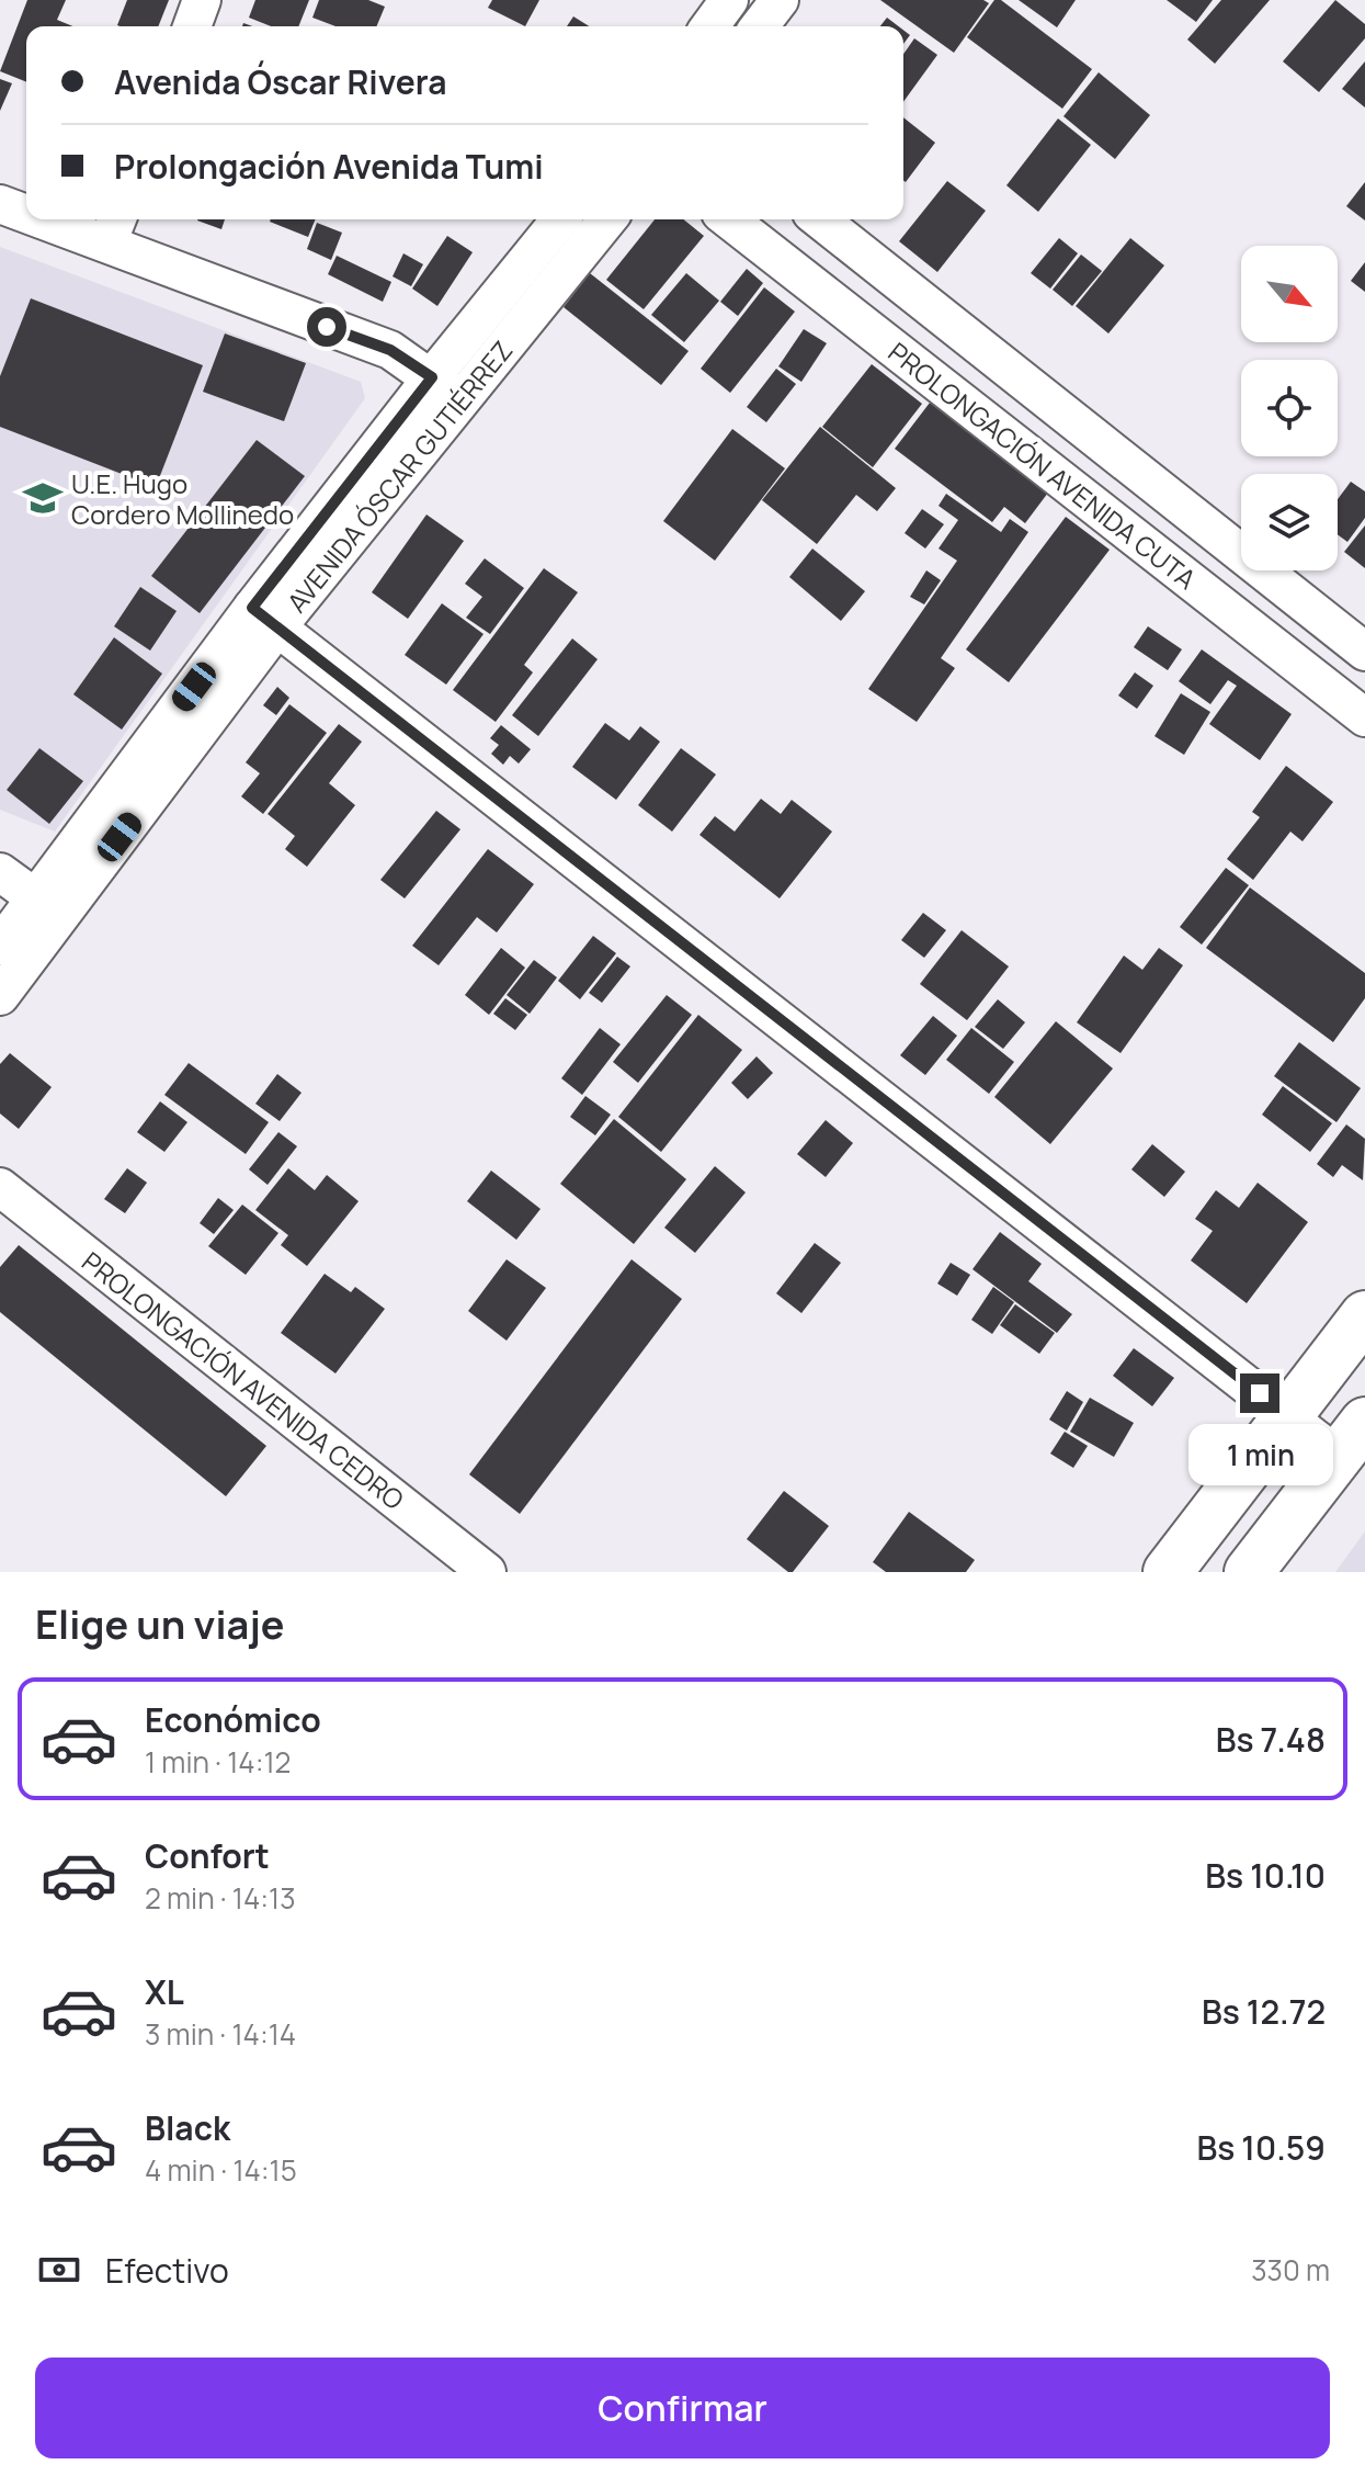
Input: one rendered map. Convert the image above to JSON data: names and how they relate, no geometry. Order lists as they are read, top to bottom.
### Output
{
  "streets": {
    "street": ["PROLONGACIÓN AVENIDA CUTA", "AVENIDA ÓSCAR GUTIÉRREZ", "PROLONGACIÓN AVENIDA CEDRO"]
  },
  "places": {
    "school or university": ["U.E. Hugo Cordero Mollinedo"]
  },
  "north": "bottom right",
  "page": {
    "banner": ["Avenida Óscar Rivera", "Prolongación Avenida Tumi"],
    "bubble": "1 min",
    "heading": "Elige un viaje",
    "list": [
      {
        "name": "Económico",
        "note": "1 min · 14:12",
        "value": "Bs 7.48"
      },
      {
        "name": "Confort",
        "note": "2 min · 14:13",
        "value": "Bs 10.10"
      },
      {
        "name": "XL",
        "note": "3 min · 14:14",
        "value": "Bs 12.72"
      },
      {
        "name": "Black",
        "note": "4 min · 14:15",
        "value": "Bs 10.59"
      }
    ],
    "pay": ["Efectivo", "330 m"],
    "buttons": "Confirmar"
  }
}
